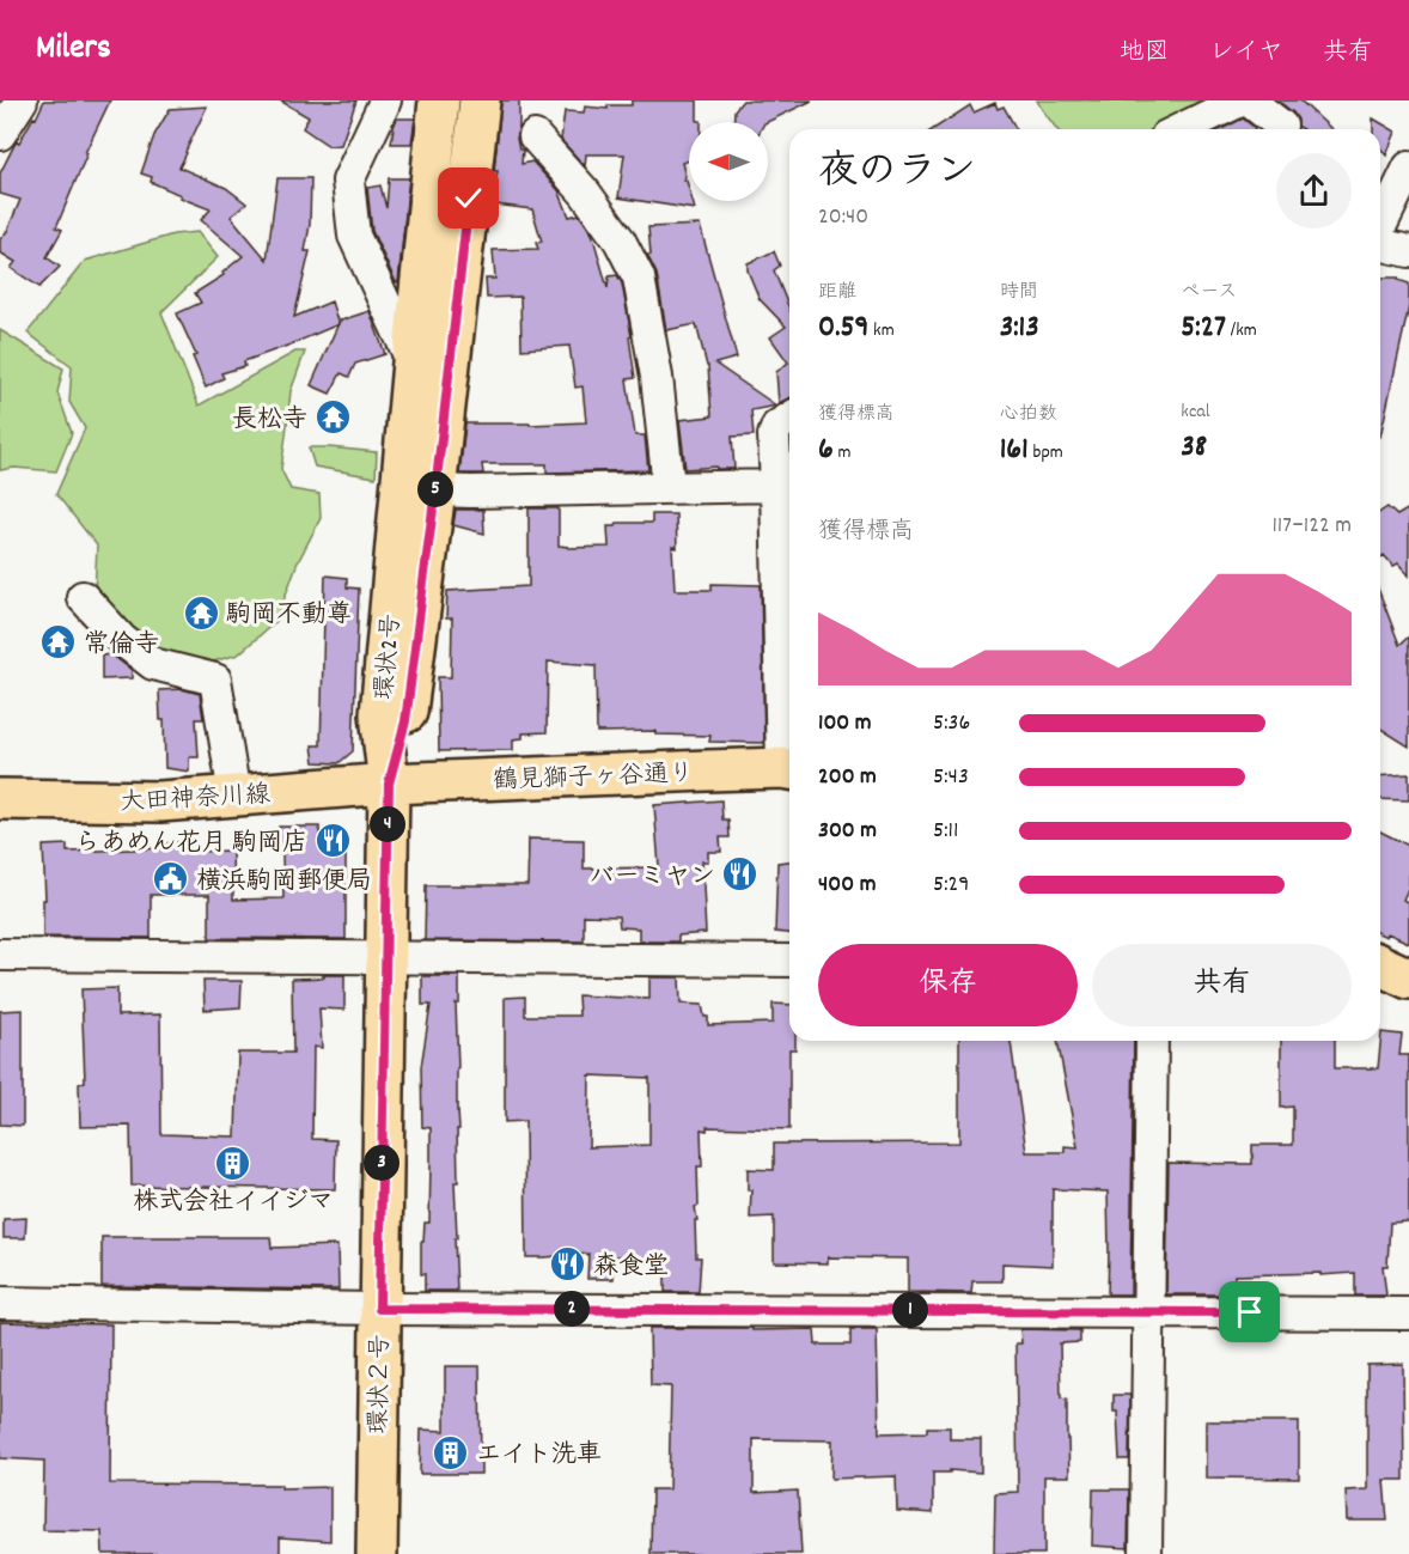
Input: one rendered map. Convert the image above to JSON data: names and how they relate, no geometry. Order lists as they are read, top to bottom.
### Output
{
  "streets": {
    "main road": [
      "環状2号",
      "鶴見獅子ヶ谷通り",
      "大田神奈川線",
      "環状２号"
    ]
  },
  "crossings": [
    ["環状2号", "鶴見獅子ヶ谷通り"],
    ["環状2号", "大田神奈川線"],
    ["環状2号", "環状２号"],
    ["鶴見獅子ヶ谷通り", "大田神奈川線"],
    ["鶴見獅子ヶ谷通り", "環状２号"],
    ["大田神奈川線", "環状２号"]
  ],
  "places": {
    "temple": ["長松寺", "駒岡不動尊", "常倫寺"],
    "restaurant": ["らあめん花月 駒岡店", "バーミヤン", "森食堂"],
    "public building": ["横浜駒岡郵便局"],
    "building": ["株式会社イイジマ", "エイト洗車"]
  },
  "north": "left",
  "page": {
    "header": "Milers",
    "nav": ["地図", "レイヤ", "共有"],
    "heading": ["夜のラン", "20:40"],
    "stats": [
      ["距離", "0.59 km"],
      ["時間", "3:13"],
      ["ペース", "5:27 /km"],
      ["獲得標高", "6 m"],
      ["心拍数", "161 bpm"],
      ["kcal", "38"]
    ],
    "pins": [
      "5",
      "4",
      "3",
      "2",
      "1"
    ],
    "chart": ["獲得標高", "117–122 m"],
    "list": [
      {
        "name": "100 m",
        "note": "5:36"
      },
      {
        "name": "200 m",
        "note": "5:43"
      },
      {
        "name": "300 m",
        "note": "5:11"
      },
      {
        "name": "400 m",
        "note": "5:29"
      }
    ],
    "buttons": ["保存", "共有"]
  }
}
